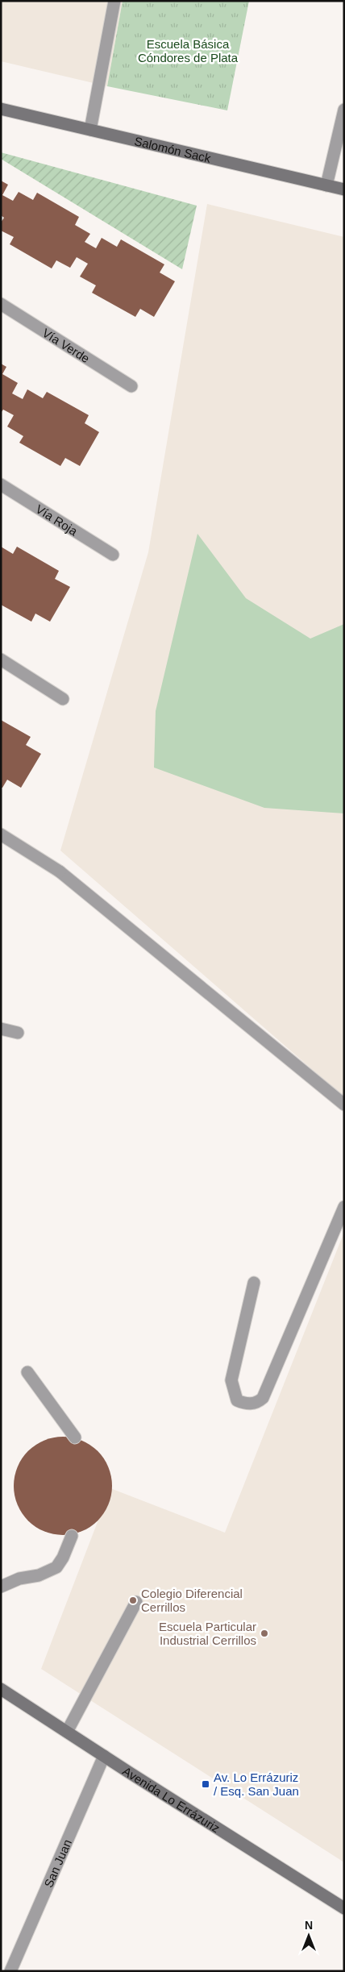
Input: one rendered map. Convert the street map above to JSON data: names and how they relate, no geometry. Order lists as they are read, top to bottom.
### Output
{
  "streets": {
    "main road": ["Salomón Sack", "Avenida Lo Errázuriz"],
    "street": ["Vía Verde", "Vía Roja", "San Juan"]
  },
  "crossings": [
    ["Avenida Lo Errázuriz", "San Juan"]
  ],
  "parks": ["Escuela Básica Cóndores de Plata"],
  "places": {
    "other": ["Colegio Diferencial Cerrillos", "Escuela Particular Industrial Cerrillos"],
    "transit": ["Av. Lo Errázuriz / Esq. San Juan"]
  },
  "north": "top"
}
